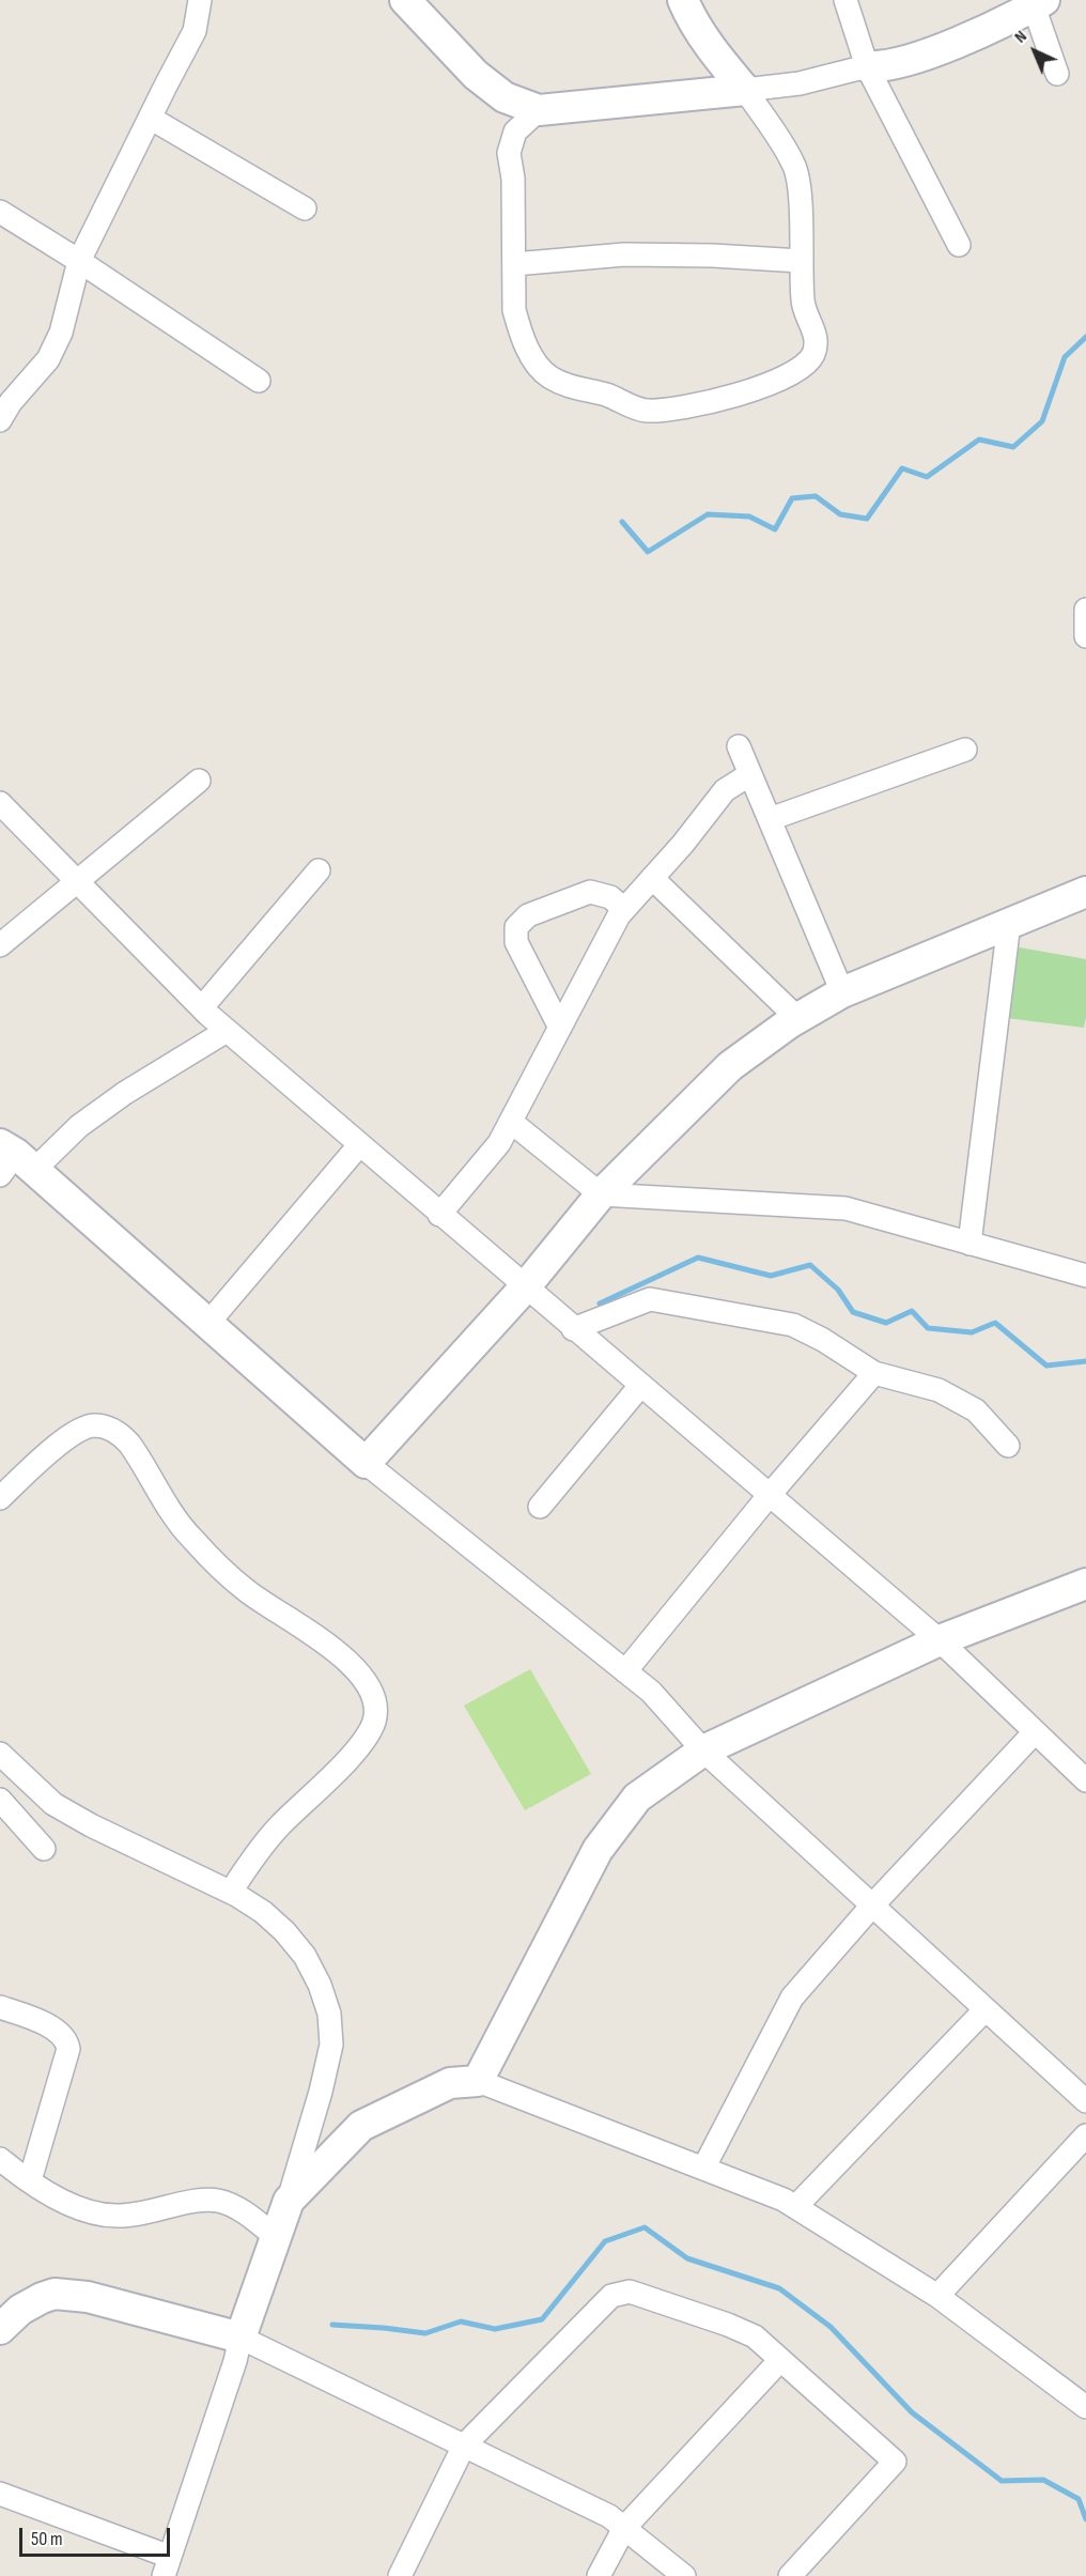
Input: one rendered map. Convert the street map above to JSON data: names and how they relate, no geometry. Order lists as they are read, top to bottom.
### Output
{
  "scale_bar": "50 m",
  "north": "top left"
}
